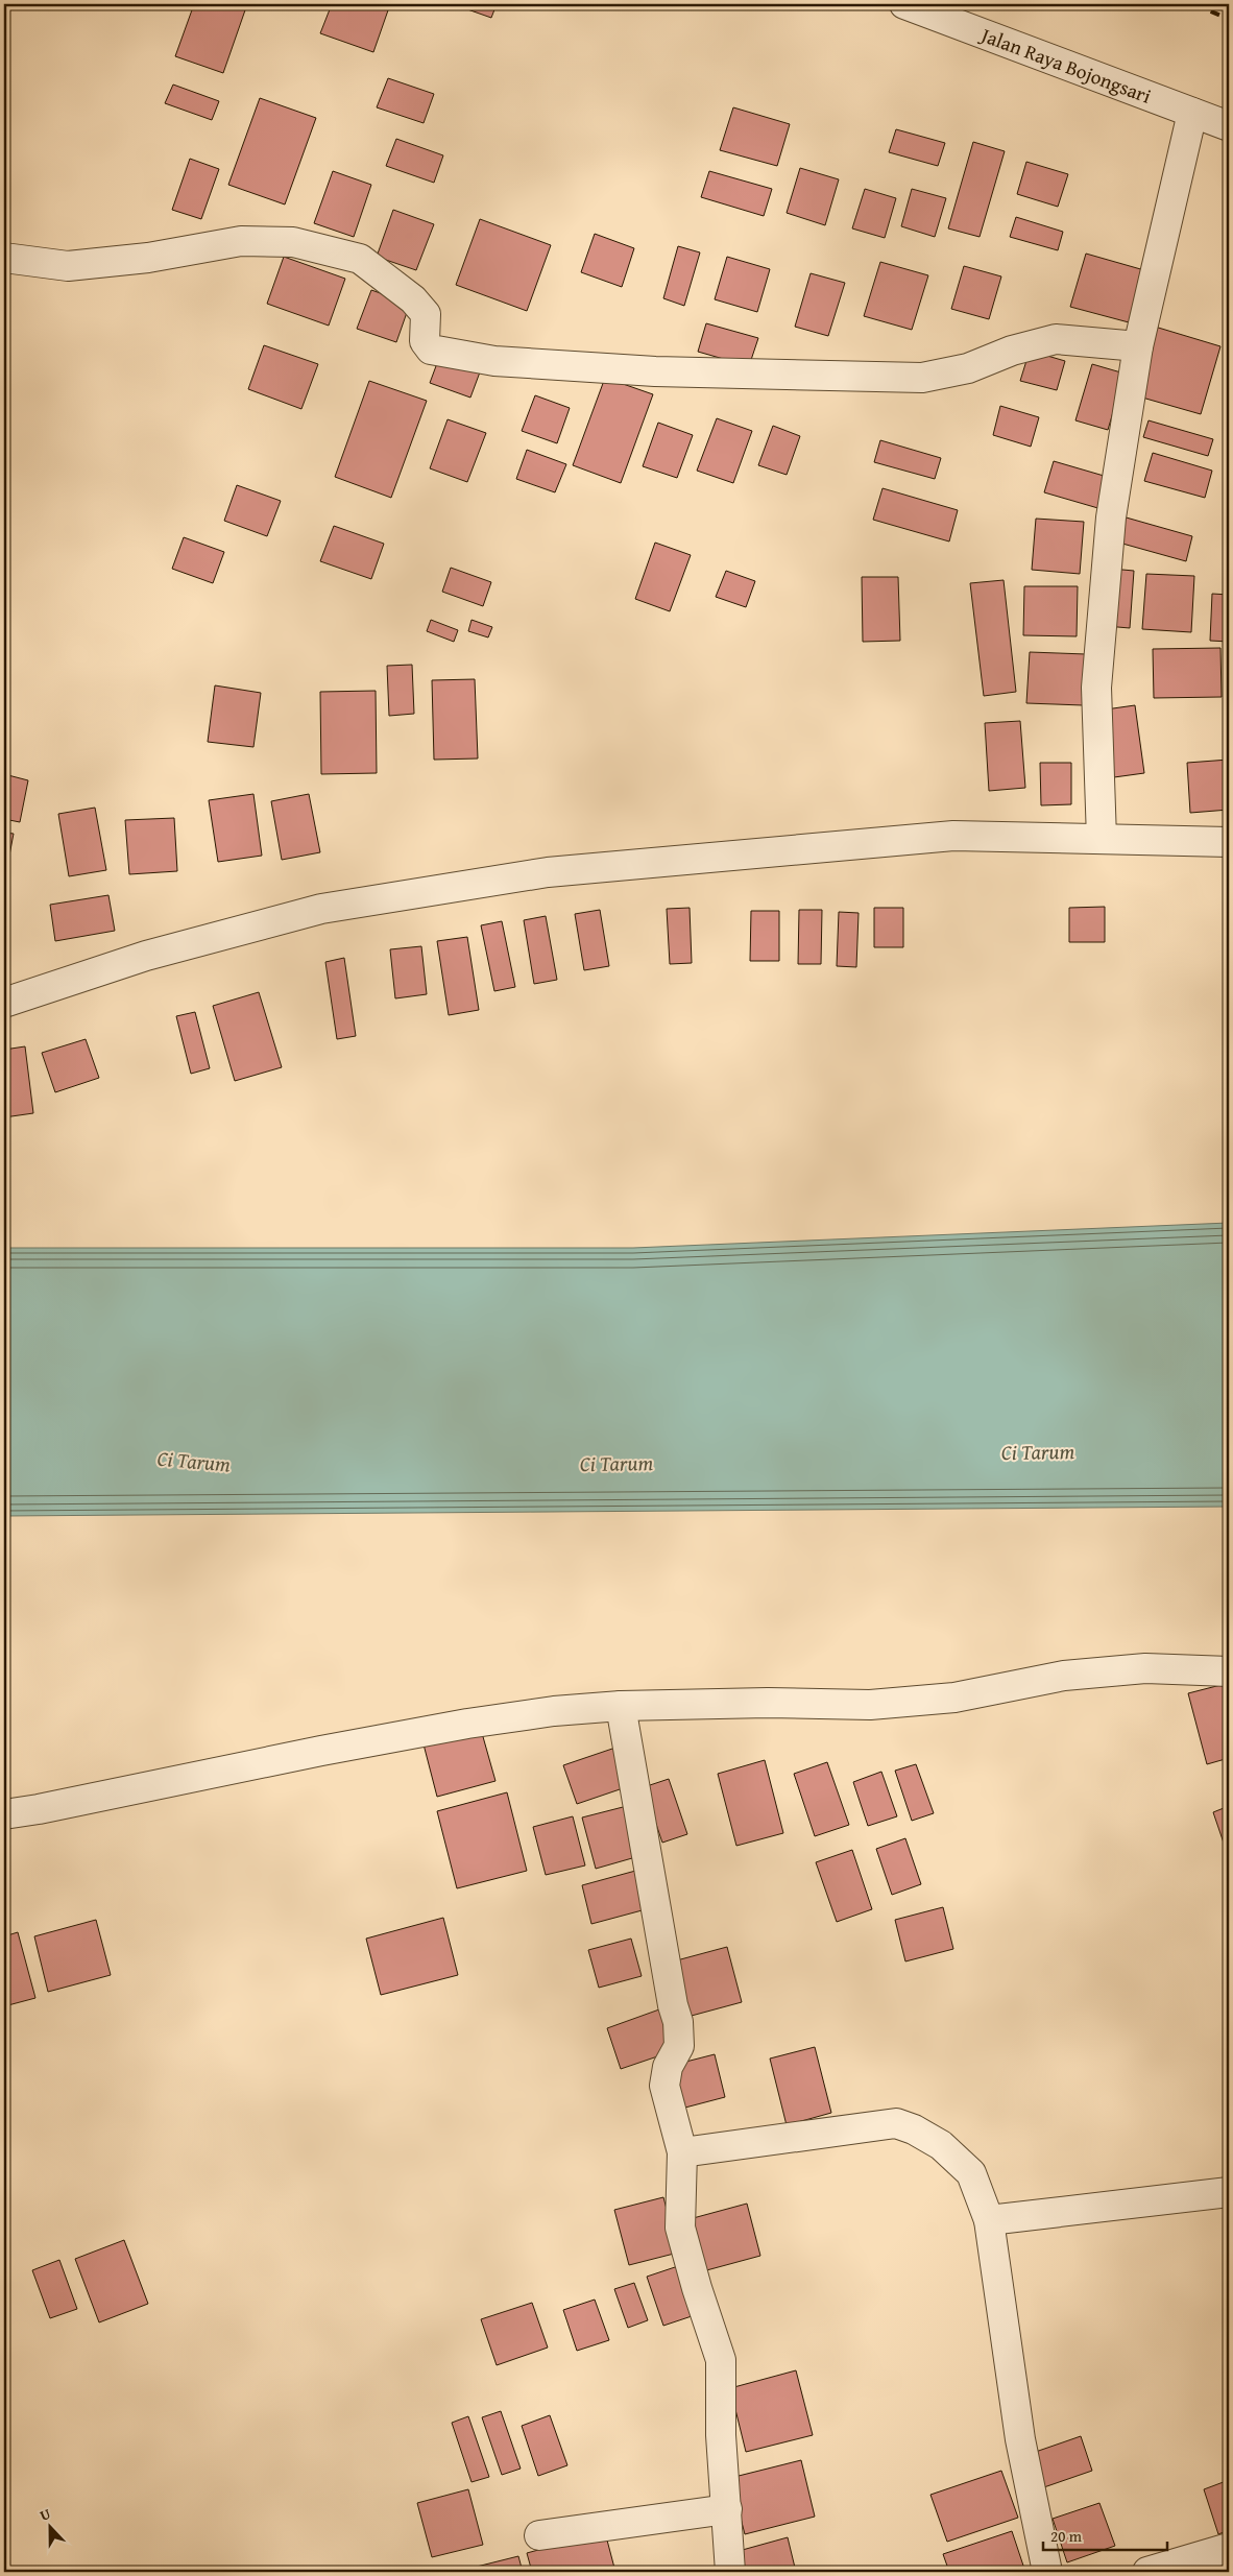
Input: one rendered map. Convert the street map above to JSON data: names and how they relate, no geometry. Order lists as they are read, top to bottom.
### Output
{
  "streets": {
    "street": ["Jalan Raya Bojongsari"]
  },
  "water": ["Ci Tarum"],
  "scale_bar": "20 m",
  "north": "top"
}
